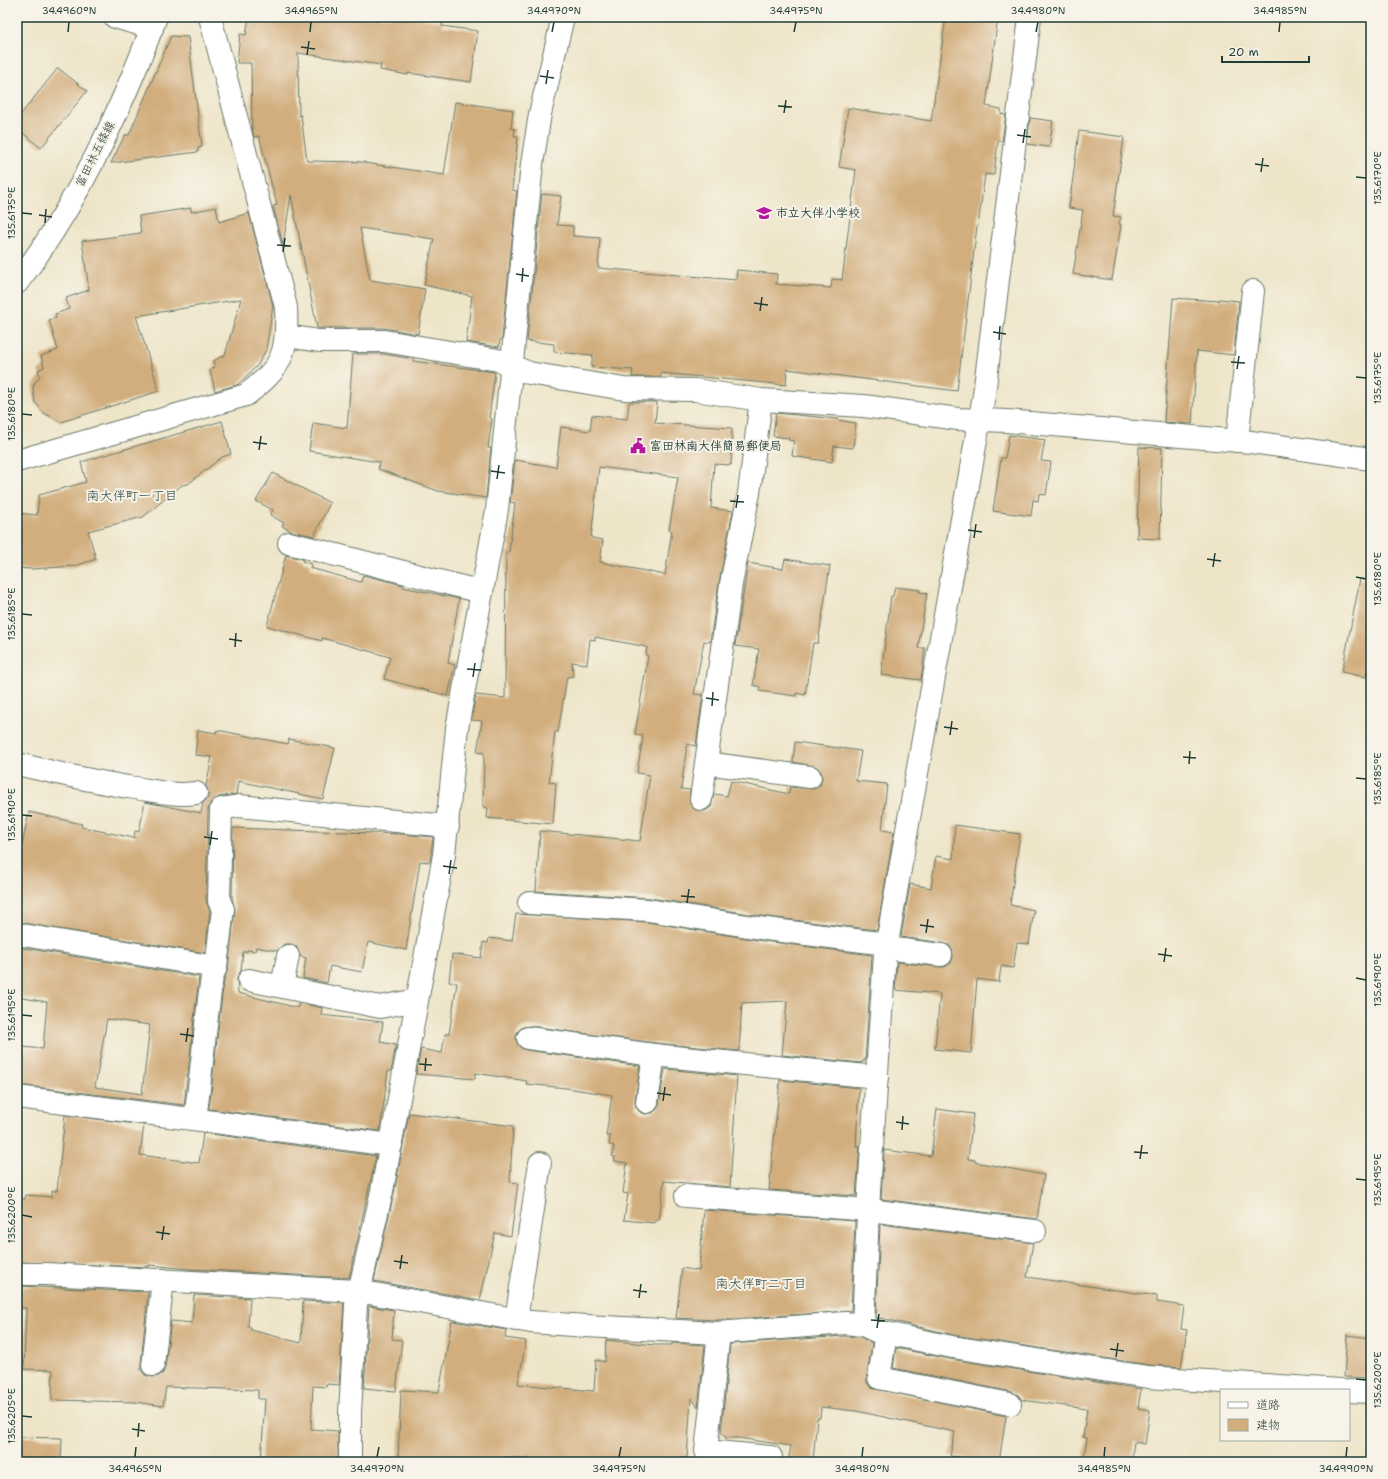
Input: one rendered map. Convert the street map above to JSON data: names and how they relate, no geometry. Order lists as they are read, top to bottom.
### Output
{
  "streets": {
    "street": ["富田林五條線"]
  },
  "districts": ["南大伴町一丁目", "南大伴町二丁目"],
  "places": {
    "school or university": ["市立大伴小学校"],
    "public building": ["富田林南大伴簡易郵便局"]
  },
  "legend": ["道路", "建物"],
  "scale_bar": "20 m",
  "coordinates": [
    "34.4960°N",
    "34.4965°N",
    "34.4970°N",
    "34.4975°N",
    "34.4980°N",
    "34.4985°N",
    "135.6170°E",
    "135.6175°E",
    "135.6180°E",
    "135.6185°E",
    "135.6190°E",
    "135.6195°E",
    "135.6200°E",
    "135.6205°E",
    "34.4990°N"
  ]
}
